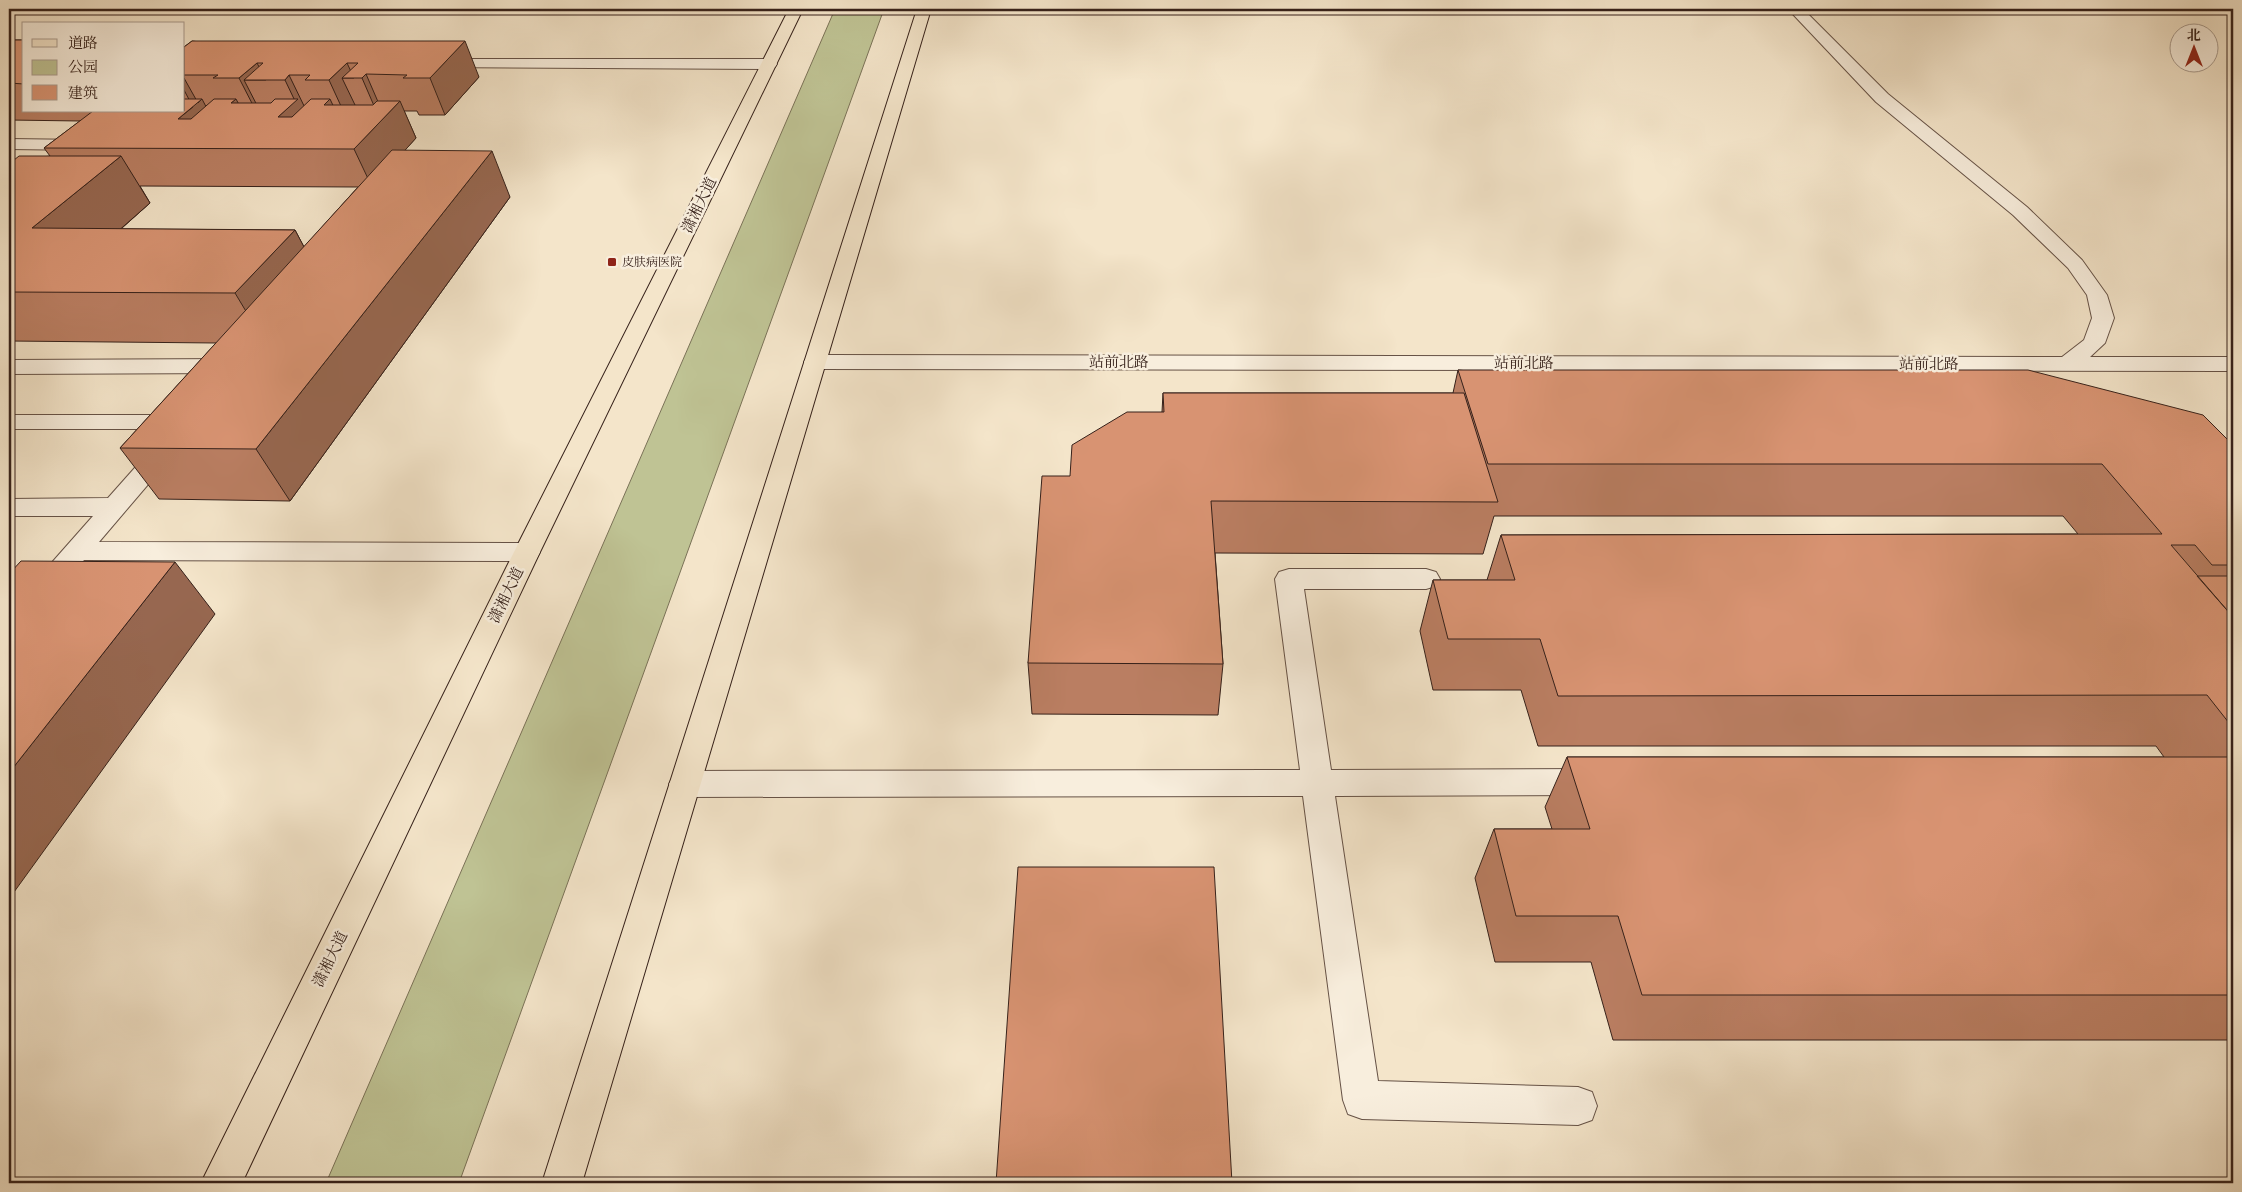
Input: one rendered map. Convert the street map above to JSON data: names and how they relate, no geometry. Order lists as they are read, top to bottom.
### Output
{
  "streets": {
    "main road": ["潇湘大道"],
    "street": ["站前北路"]
  },
  "places": {
    "transit": ["皮肤病医院"]
  },
  "legend": ["道路", "公园", "建筑"],
  "north": "top"
}
